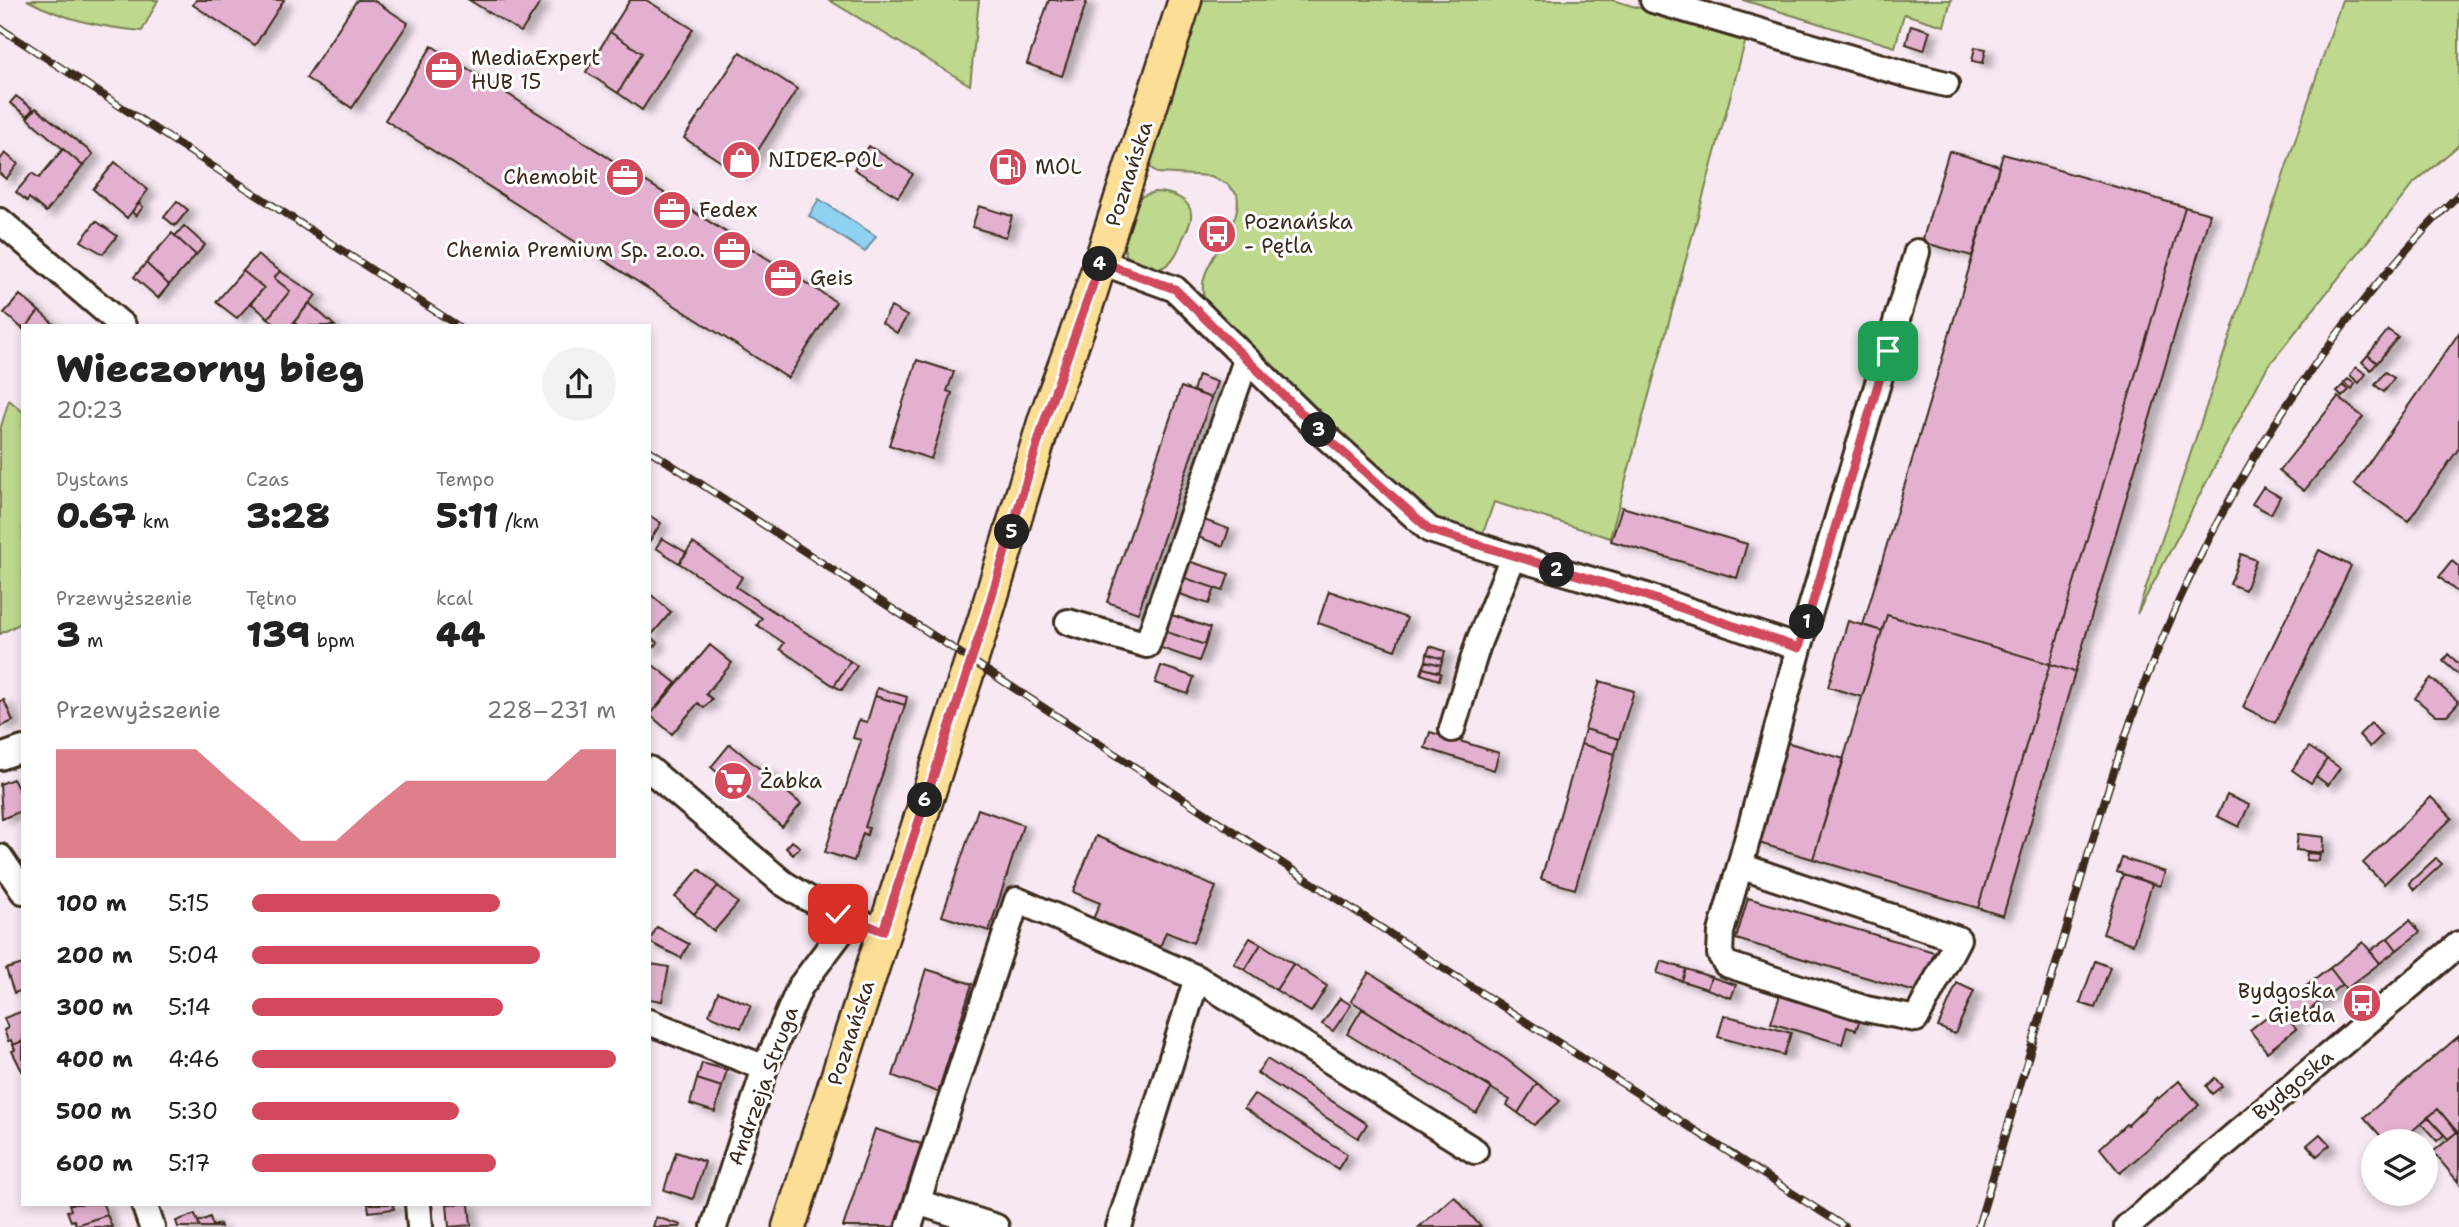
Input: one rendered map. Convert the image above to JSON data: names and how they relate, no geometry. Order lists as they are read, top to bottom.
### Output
{
  "streets": {
    "main road": ["Poznańska"],
    "street": ["Bydgoska", "Andrzeja Struga"]
  },
  "places": {
    "office": [
      "MediaExpert HUB 15",
      "Chemobit",
      "Fedex",
      "Chemia Premium Sp. z.o.o.",
      "Geis"
    ],
    "shop": ["NIDER-POL"],
    "fuel station": ["MOL"],
    "bus stop": ["Poznańska - Pętla", "Bydgoska - Giełda"],
    "supermarket": ["Żabka"]
  },
  "page": {
    "pins": [
      "4",
      "3",
      "5",
      "2",
      "1",
      "6"
    ],
    "heading": ["Wieczorny bieg", "20:23"],
    "stats": [
      ["Dystans", "0.67 km"],
      ["Czas", "3:28"],
      ["Tempo", "5:11 /km"],
      ["Przewyższenie", "3 m"],
      ["Tętno", "139 bpm"],
      ["kcal", "44"]
    ],
    "chart": ["Przewyższenie", "228–231 m"],
    "list": [
      {
        "name": "100 m",
        "note": "5:15"
      },
      {
        "name": "200 m",
        "note": "5:04"
      },
      {
        "name": "300 m",
        "note": "5:14"
      },
      {
        "name": "400 m",
        "note": "4:46"
      },
      {
        "name": "500 m",
        "note": "5:30"
      },
      {
        "name": "600 m",
        "note": "5:17"
      }
    ]
  }
}
